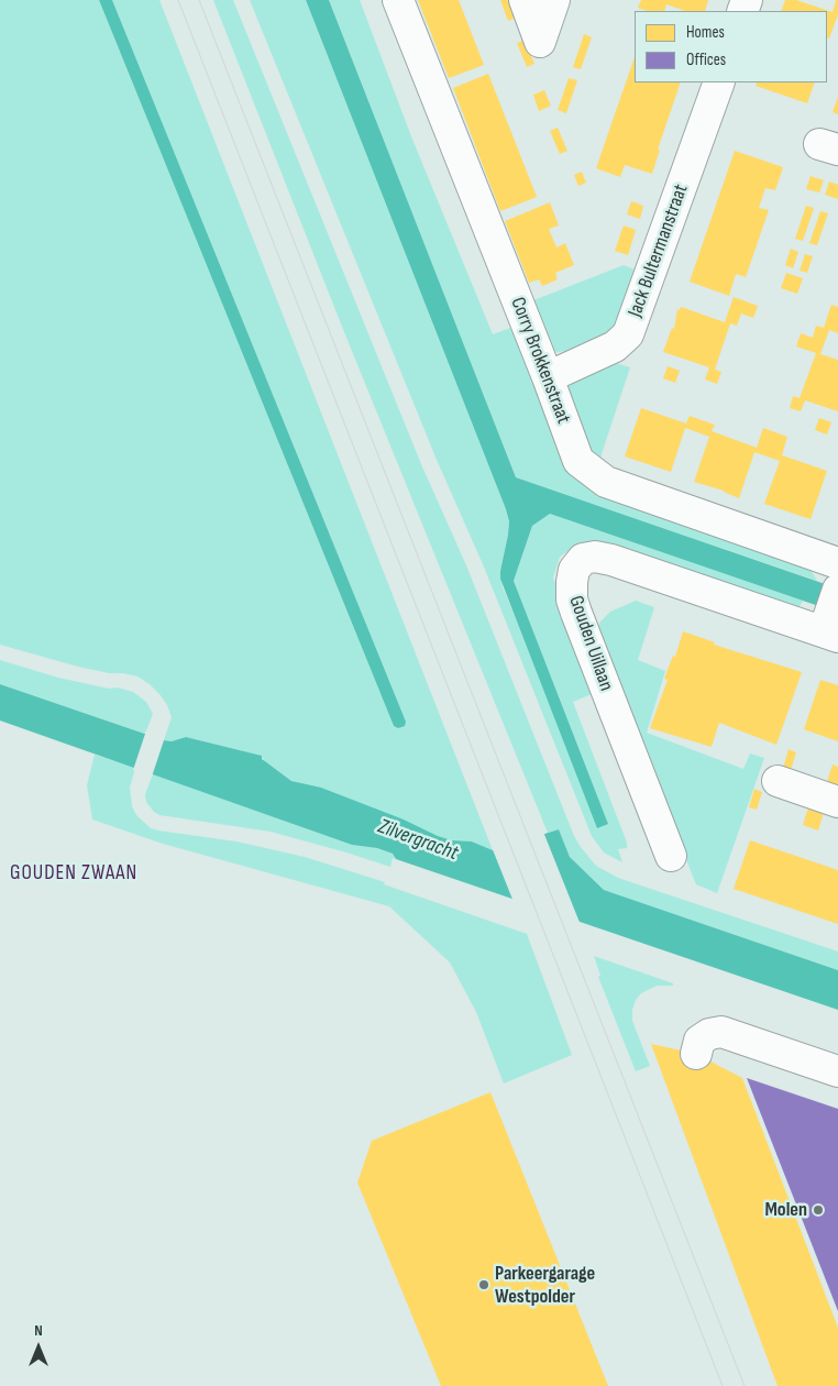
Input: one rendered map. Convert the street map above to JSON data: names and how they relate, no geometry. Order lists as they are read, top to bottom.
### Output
{
  "streets": {
    "street": ["Jack Bultermanstraat", "Corry Brokkenstraat", "Gouden Uillaan"]
  },
  "crossings": [
    ["Jack Bultermanstraat", "Corry Brokkenstraat"]
  ],
  "districts": ["GOUDEN ZWAAN"],
  "water": ["Zilvergracht"],
  "places": ["Molen", "Parkeergarage Westpolder"],
  "legend": ["Homes", "Offices"],
  "north": "top"
}
